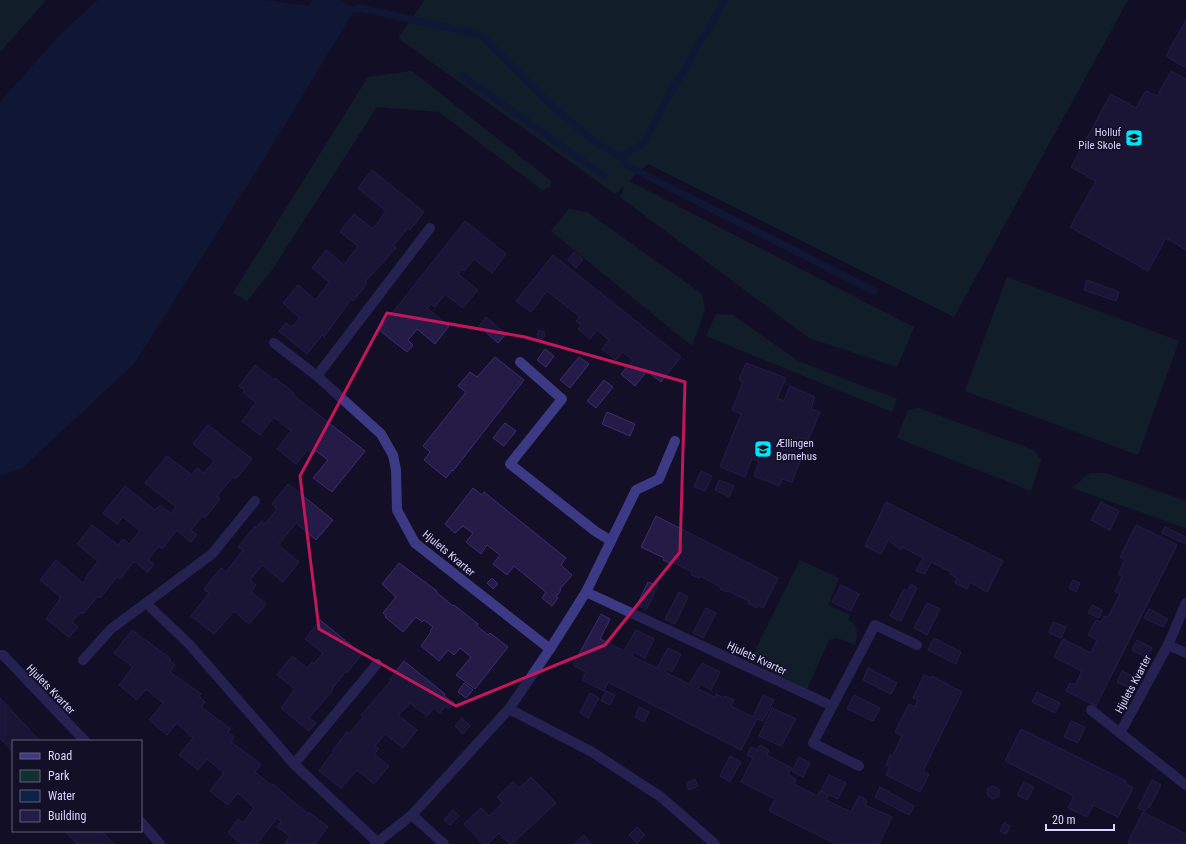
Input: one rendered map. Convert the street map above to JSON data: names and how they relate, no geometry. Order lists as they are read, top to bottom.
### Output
{
  "streets": {
    "street": ["Hjulets Kvarter"]
  },
  "places": {
    "school or university": ["Holluf Pile Skole", "Ællingen Børnehus"]
  },
  "legend": [
    "Road",
    "Park",
    "Water",
    "Building"
  ],
  "scale_bar": "20 m"
}
